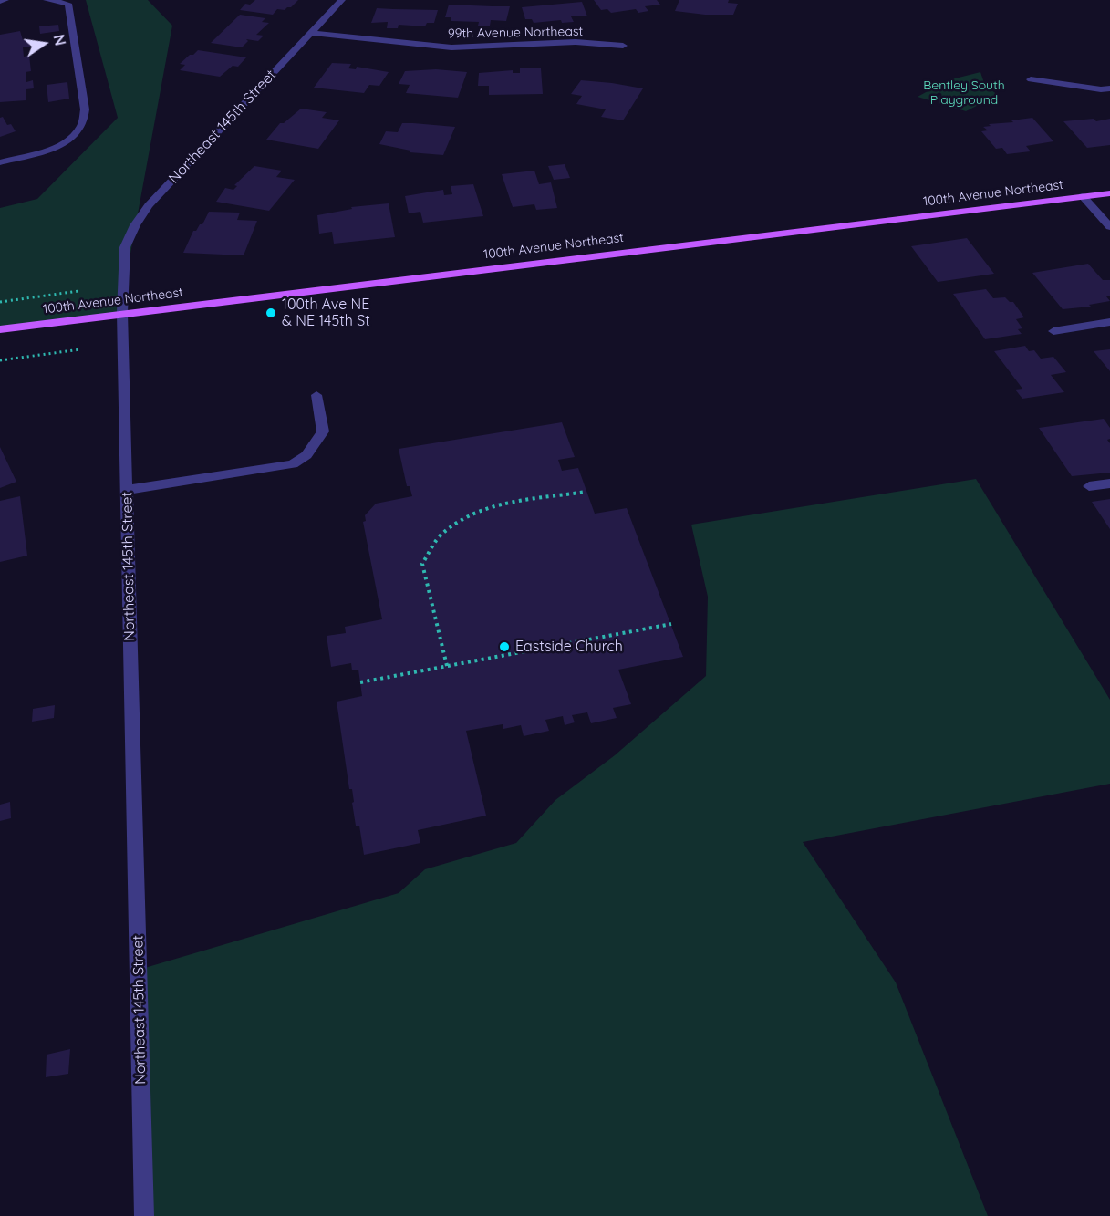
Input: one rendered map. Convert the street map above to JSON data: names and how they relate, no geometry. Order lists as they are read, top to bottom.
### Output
{
  "streets": {
    "main road": ["100th Avenue Northeast"],
    "street": ["99th Avenue Northeast", "Northeast 145th Street"]
  },
  "crossings": [
    ["99th Avenue Northeast", "Northeast 145th Street"],
    ["Northeast 145th Street", "100th Avenue Northeast"]
  ],
  "parks": ["Bentley South Playground"],
  "places": ["100th Ave NE & NE 145th St", "Eastside Church"],
  "north": "right"
}
